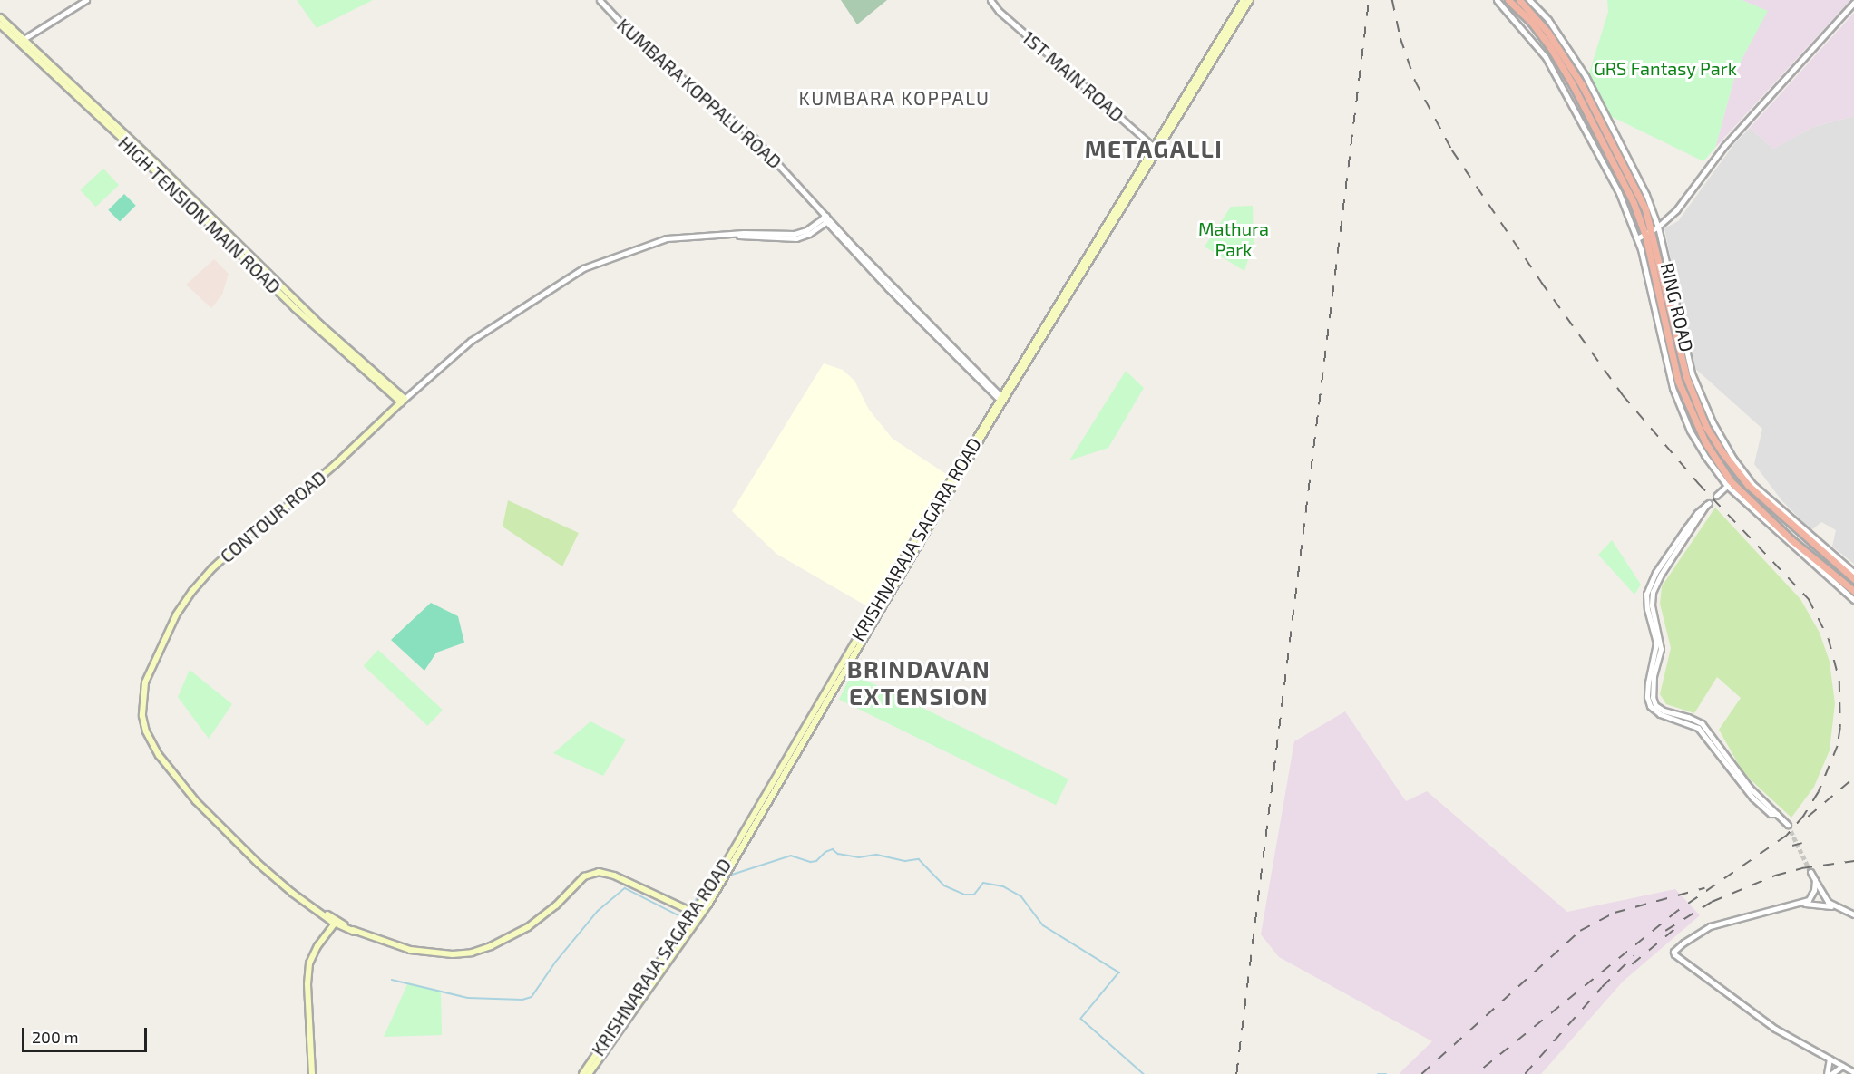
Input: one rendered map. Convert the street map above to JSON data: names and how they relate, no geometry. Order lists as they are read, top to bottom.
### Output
{
  "streets": {
    "highway": ["RING ROAD"],
    "main road": ["HIGH TENSION MAIN ROAD", "CONTOUR ROAD", "KRISHNARAJA SAGARA ROAD"],
    "street": ["1ST MAIN ROAD", "KUMBARA KOPPALU ROAD"]
  },
  "crossings": [
    ["1ST MAIN ROAD", "KRISHNARAJA SAGARA ROAD"],
    ["KUMBARA KOPPALU ROAD", "CONTOUR ROAD"],
    ["KUMBARA KOPPALU ROAD", "KRISHNARAJA SAGARA ROAD"],
    ["HIGH TENSION MAIN ROAD", "CONTOUR ROAD"],
    ["CONTOUR ROAD", "KRISHNARAJA SAGARA ROAD"]
  ],
  "districts": ["KUMBARA KOPPALU", "METAGALLI", "BRINDAVAN EXTENSION"],
  "parks": ["GRS Fantasy Park", "Mathura Park"],
  "scale_bar": "200 m"
}
